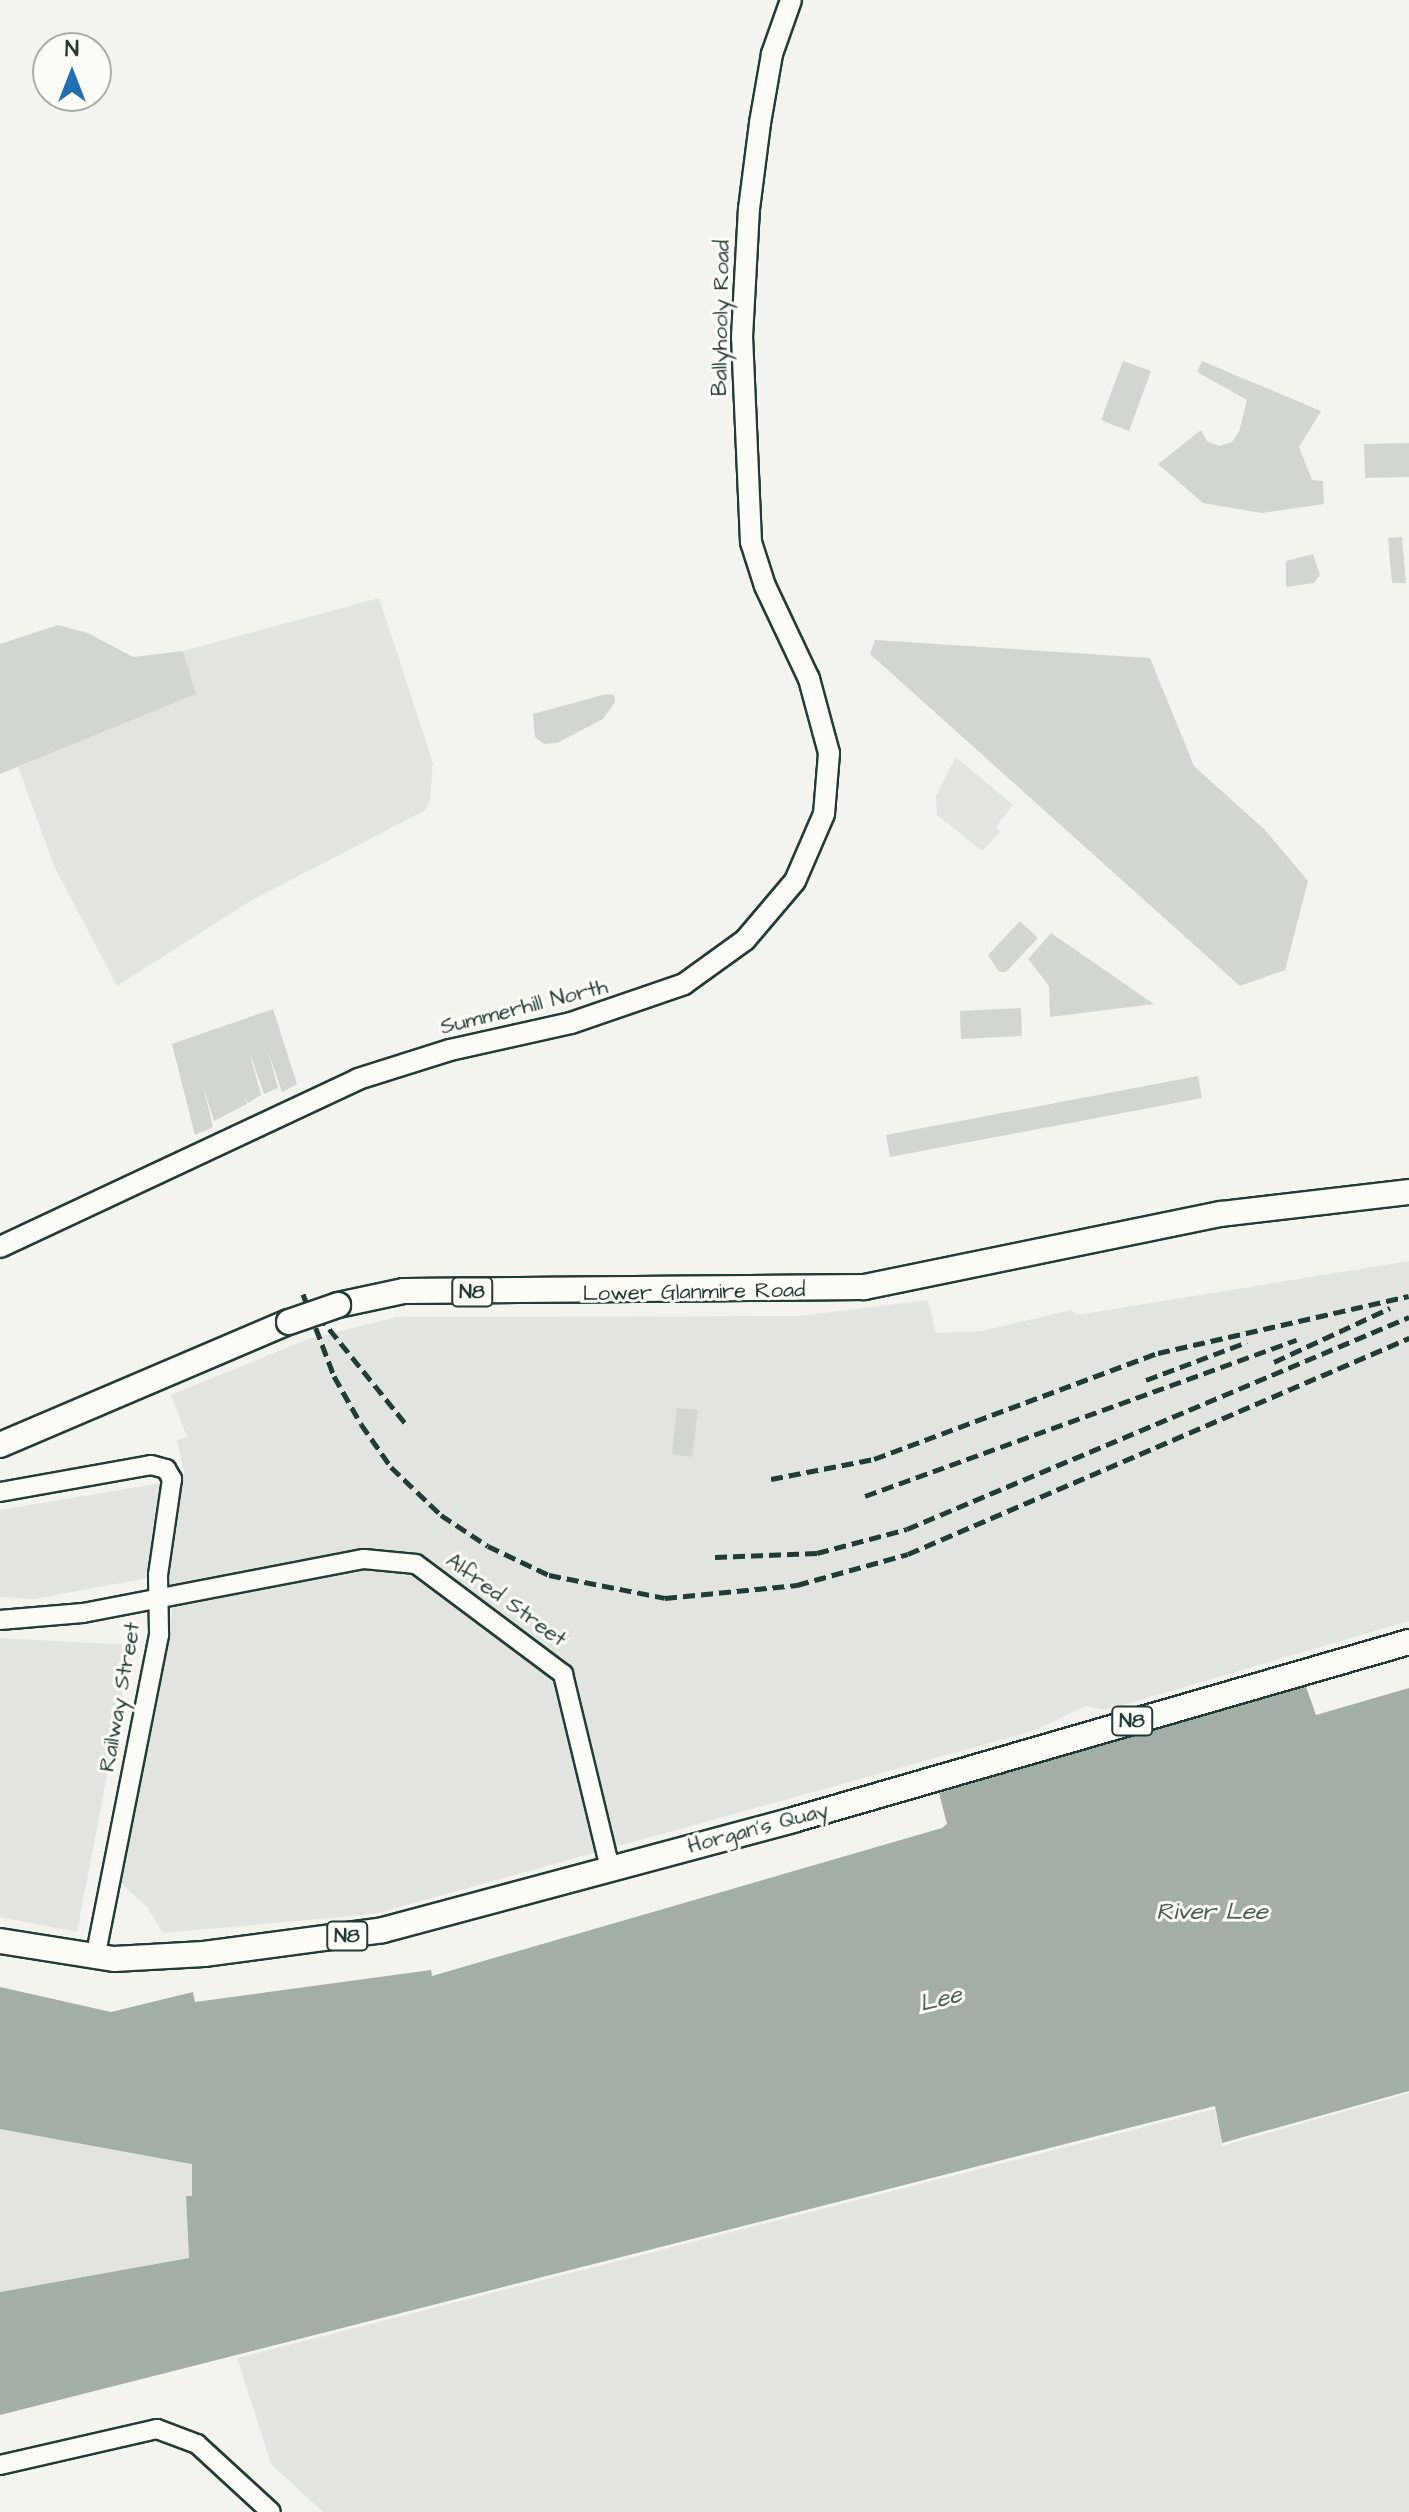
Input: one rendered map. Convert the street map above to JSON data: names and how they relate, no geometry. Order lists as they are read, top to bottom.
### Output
{
  "streets": {
    "highway": ["N8", "Lower Glanmire Road", "Horgan's Quay"],
    "main road": ["Ballyhooly Road", "Summerhill North"],
    "street": ["Alfred Street", "Railway Street"]
  },
  "crossings": [
    ["Ballyhooly Road", "Summerhill North"],
    ["N8", "Railway Street"],
    ["N8", "Horgan's Quay"],
    ["Alfred Street", "Railway Street"],
    ["Alfred Street", "Horgan's Quay"],
    ["Railway Street", "Horgan's Quay"]
  ],
  "water": ["River Lee", "Lee"],
  "north": "top"
}
